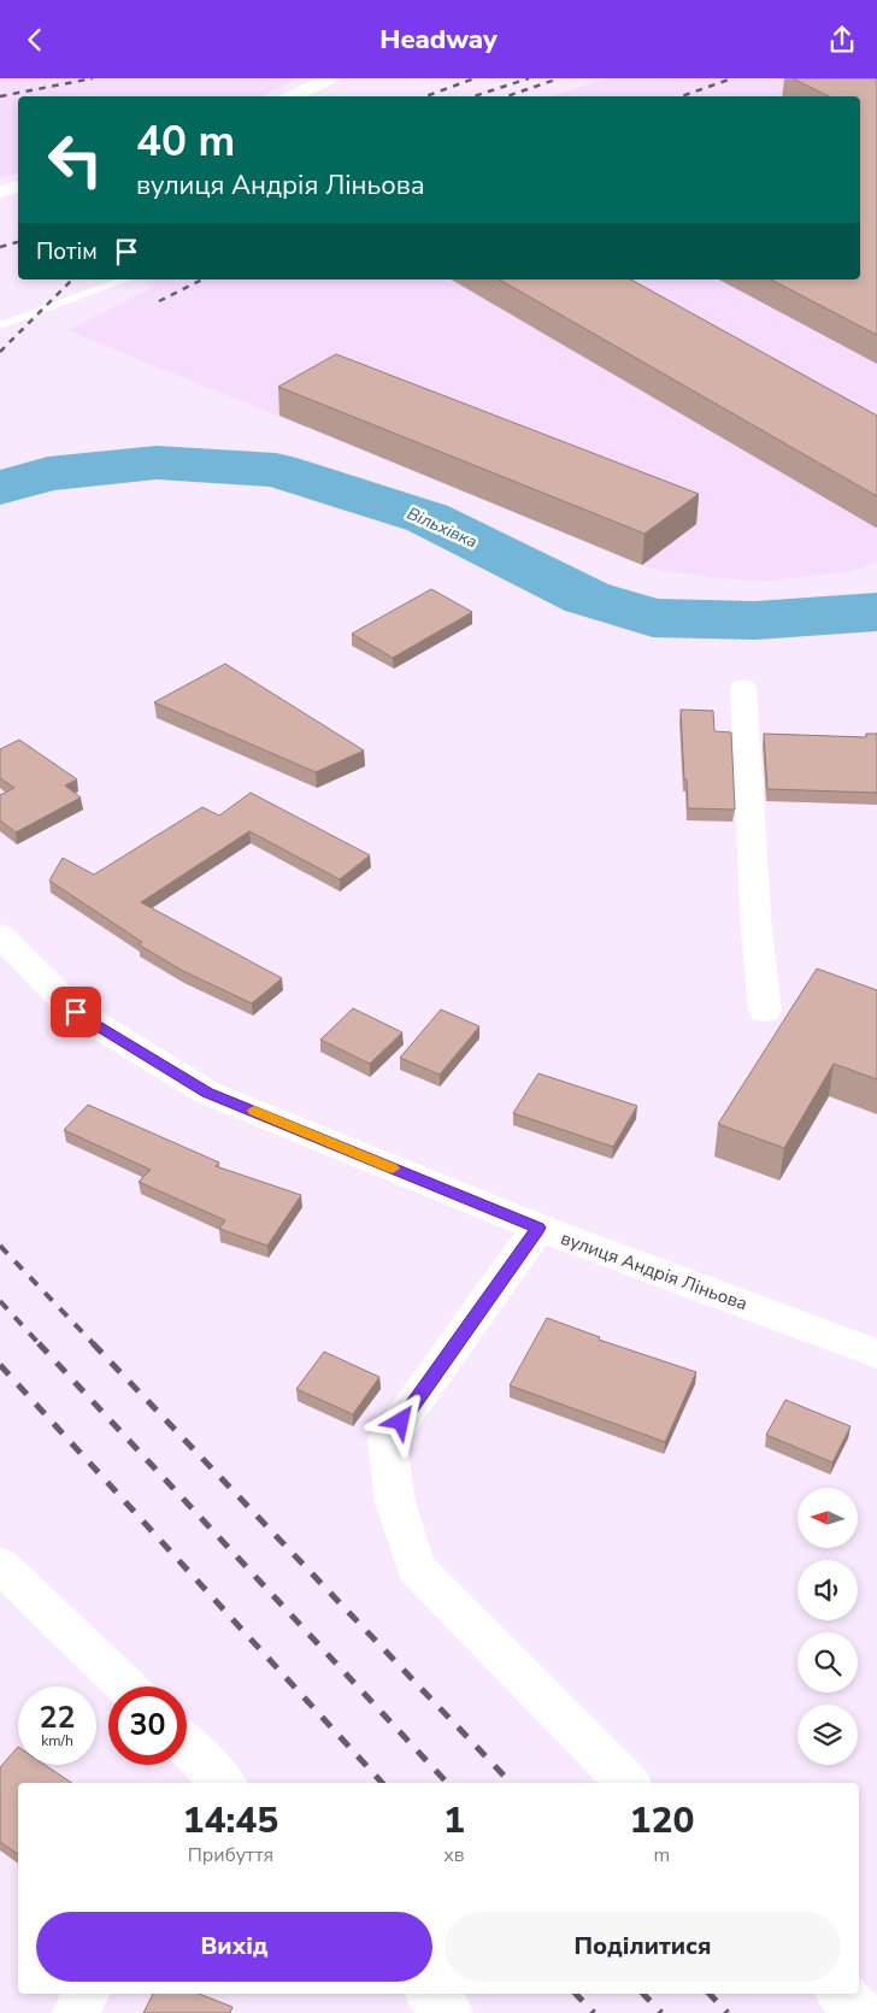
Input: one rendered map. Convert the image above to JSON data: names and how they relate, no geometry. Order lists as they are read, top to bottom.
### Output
{
  "streets": {
    "street": ["вулиця Андрія Ліньова"]
  },
  "water": ["Вільхівка"],
  "north": "left",
  "page": {
    "header": "Headway",
    "turn": ["40 m", "вулиця Андрія Ліньова"],
    "then": "Потім",
    "speed": "22 km/h",
    "limit": "30",
    "eta": [
      "14:45",
      "Прибуття",
      "1",
      "хв",
      "120",
      "m"
    ],
    "buttons": ["Вихід", "Поділитися"]
  }
}
